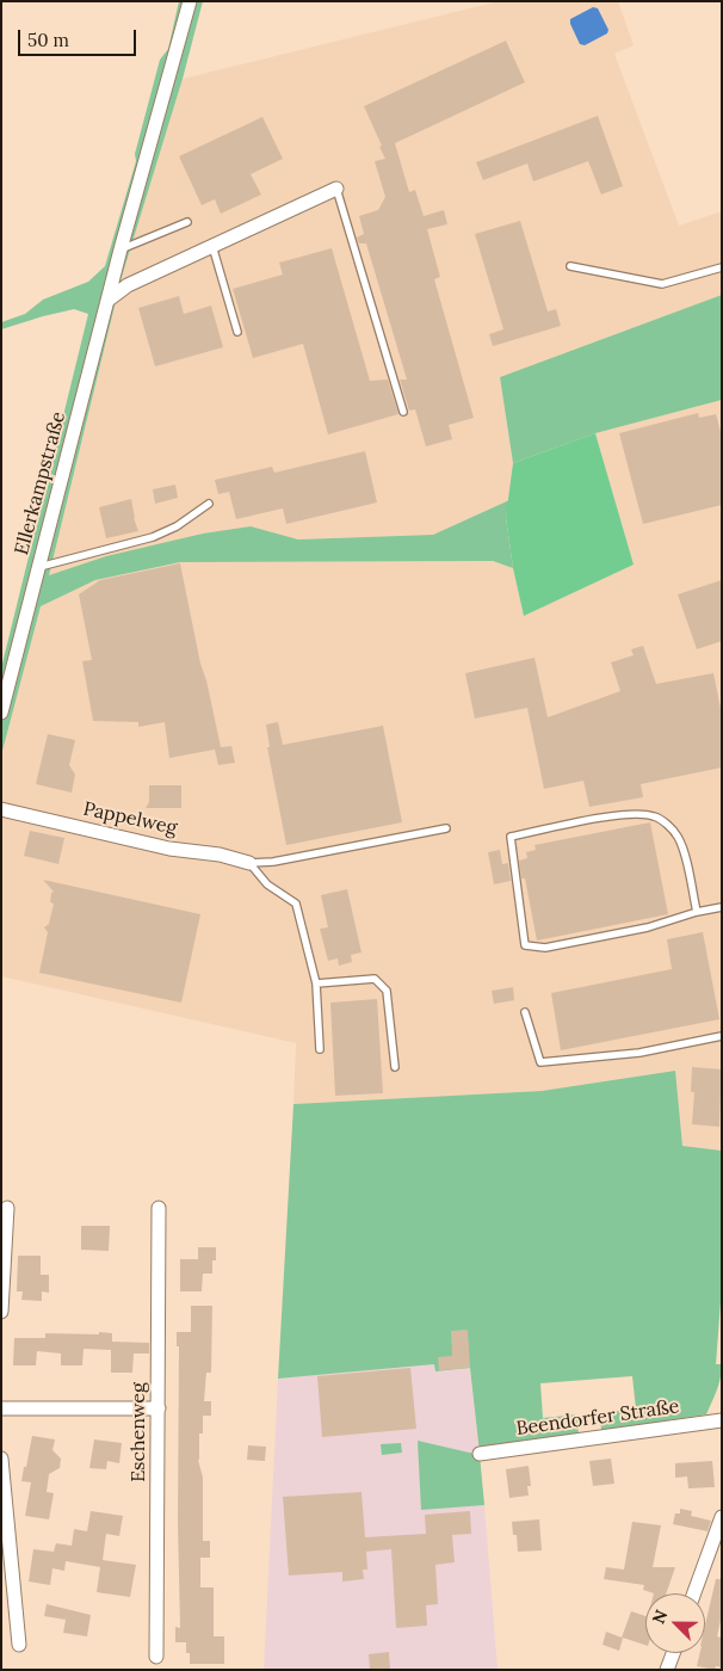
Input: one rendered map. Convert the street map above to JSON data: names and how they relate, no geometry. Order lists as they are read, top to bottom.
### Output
{
  "streets": {
    "street": [
      "Ellerkampstraße",
      "Pappelweg",
      "Beendorfer Straße",
      "Eschenweg"
    ]
  },
  "scale_bar": "50 m",
  "north": "top left"
}
